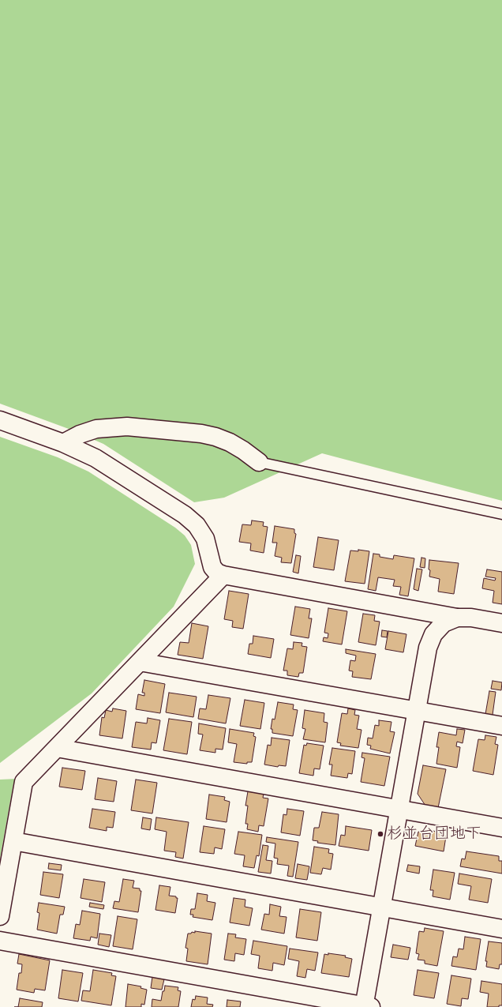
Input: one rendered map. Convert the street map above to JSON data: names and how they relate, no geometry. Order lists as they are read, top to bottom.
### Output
{
  "places": ["杉並台団地下"]
}
